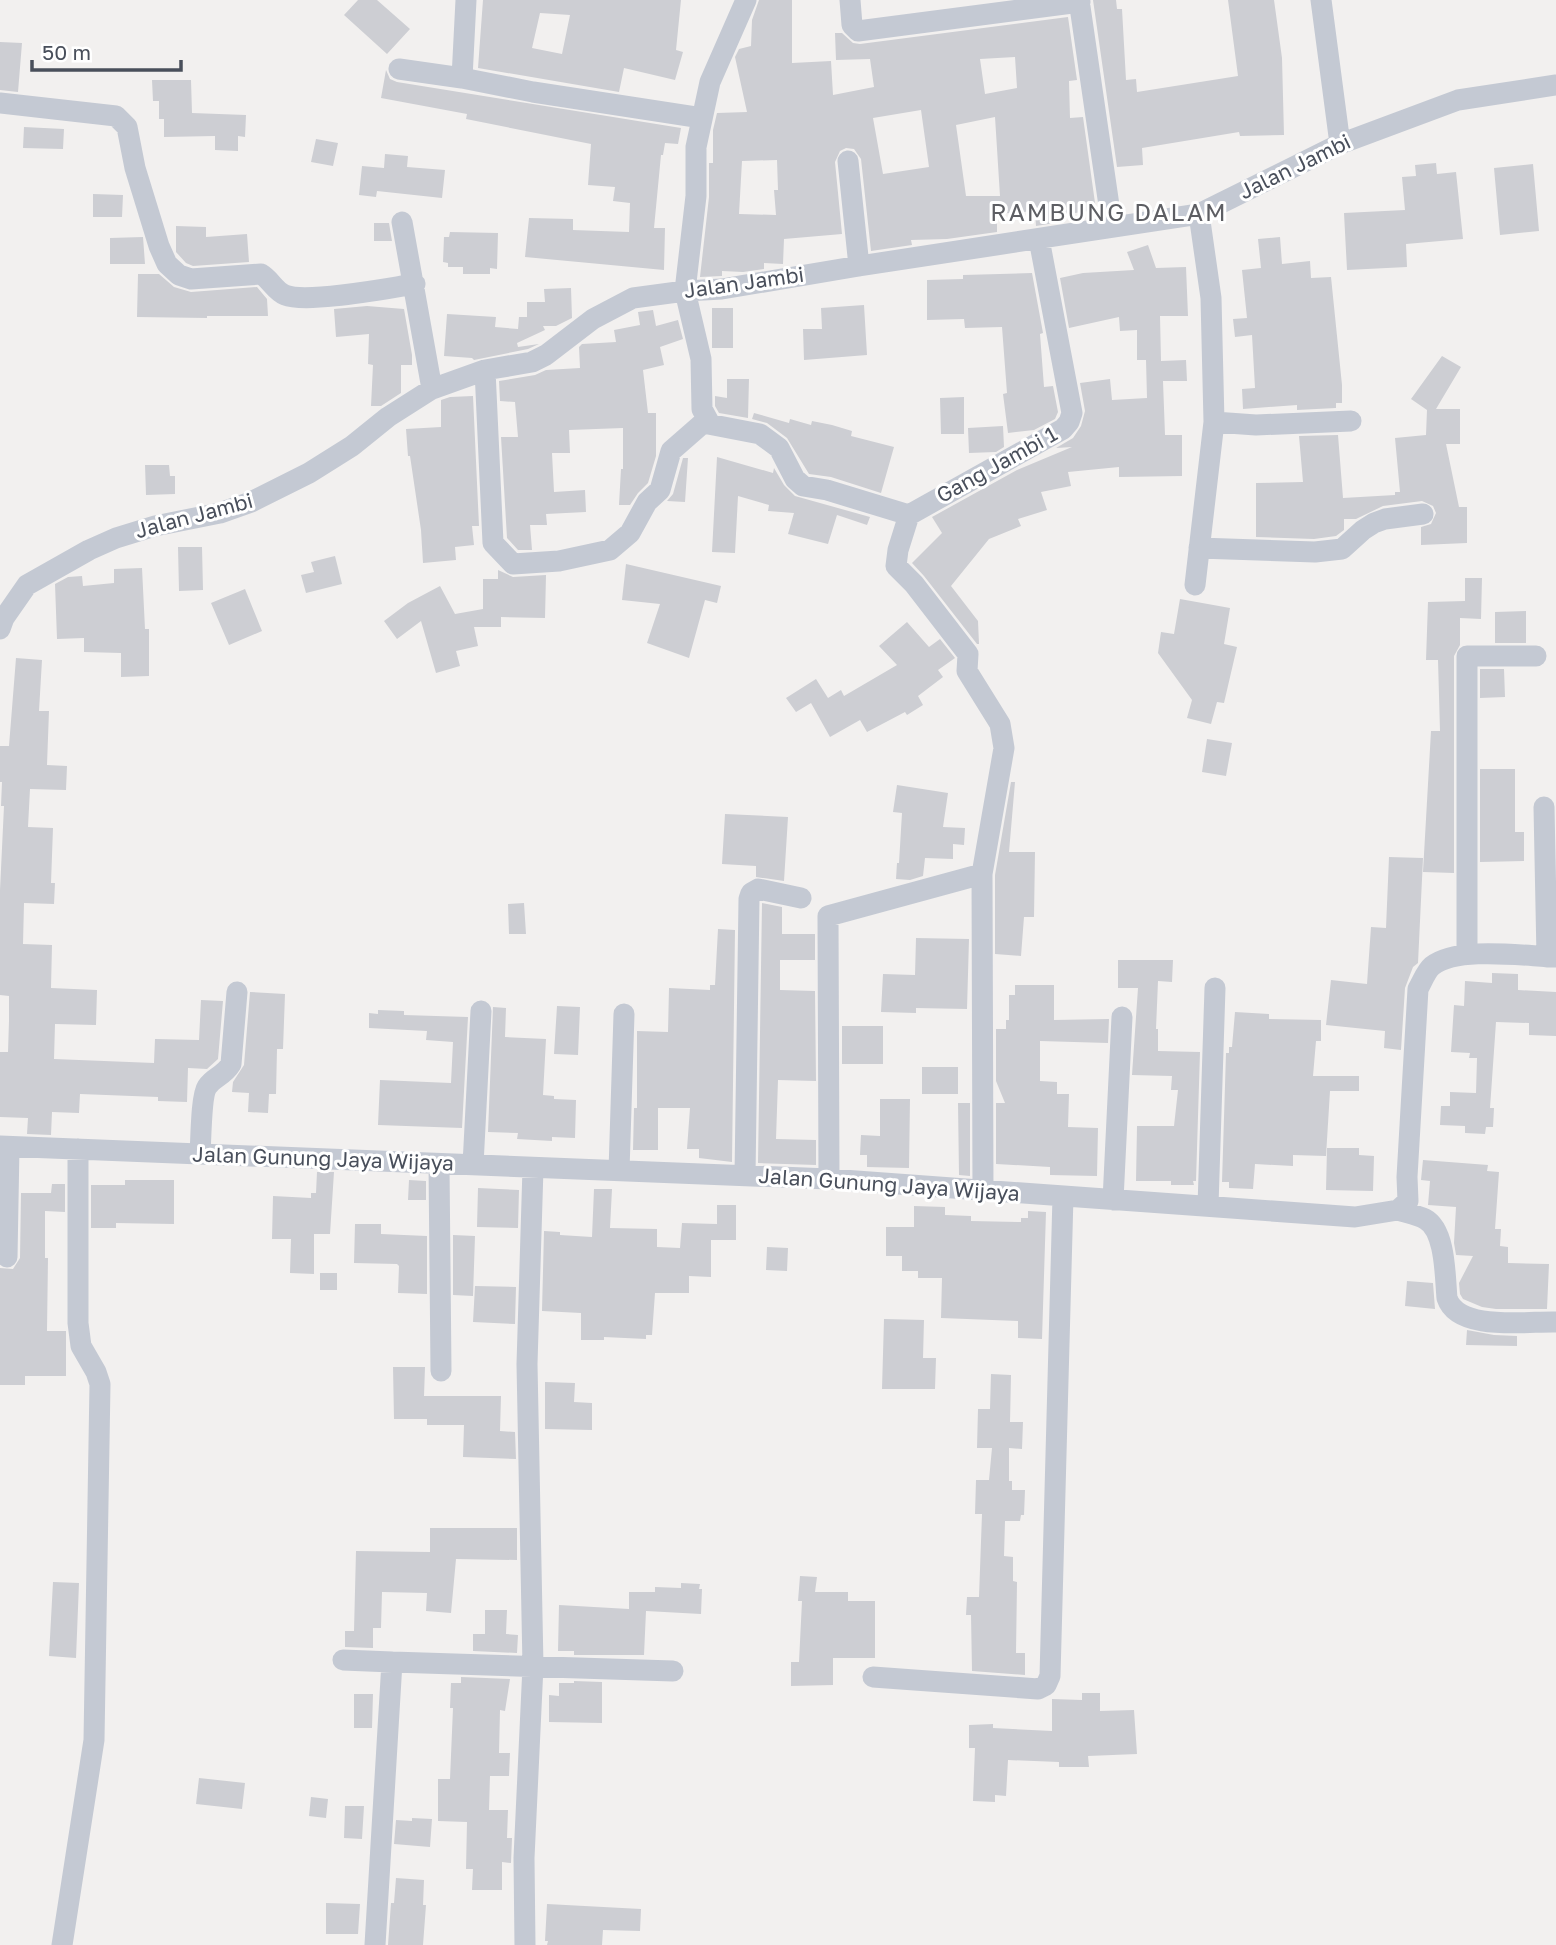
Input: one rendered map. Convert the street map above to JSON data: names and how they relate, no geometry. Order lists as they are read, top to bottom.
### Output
{
  "streets": {
    "street": ["Jalan Jambi", "Gang Jambi 1", "Jalan Gunung Jaya Wijaya"]
  },
  "crossings": [
    ["Jalan Jambi", "Gang Jambi 1"]
  ],
  "districts": ["RAMBUNG DALAM"],
  "scale_bar": "50 m"
}
